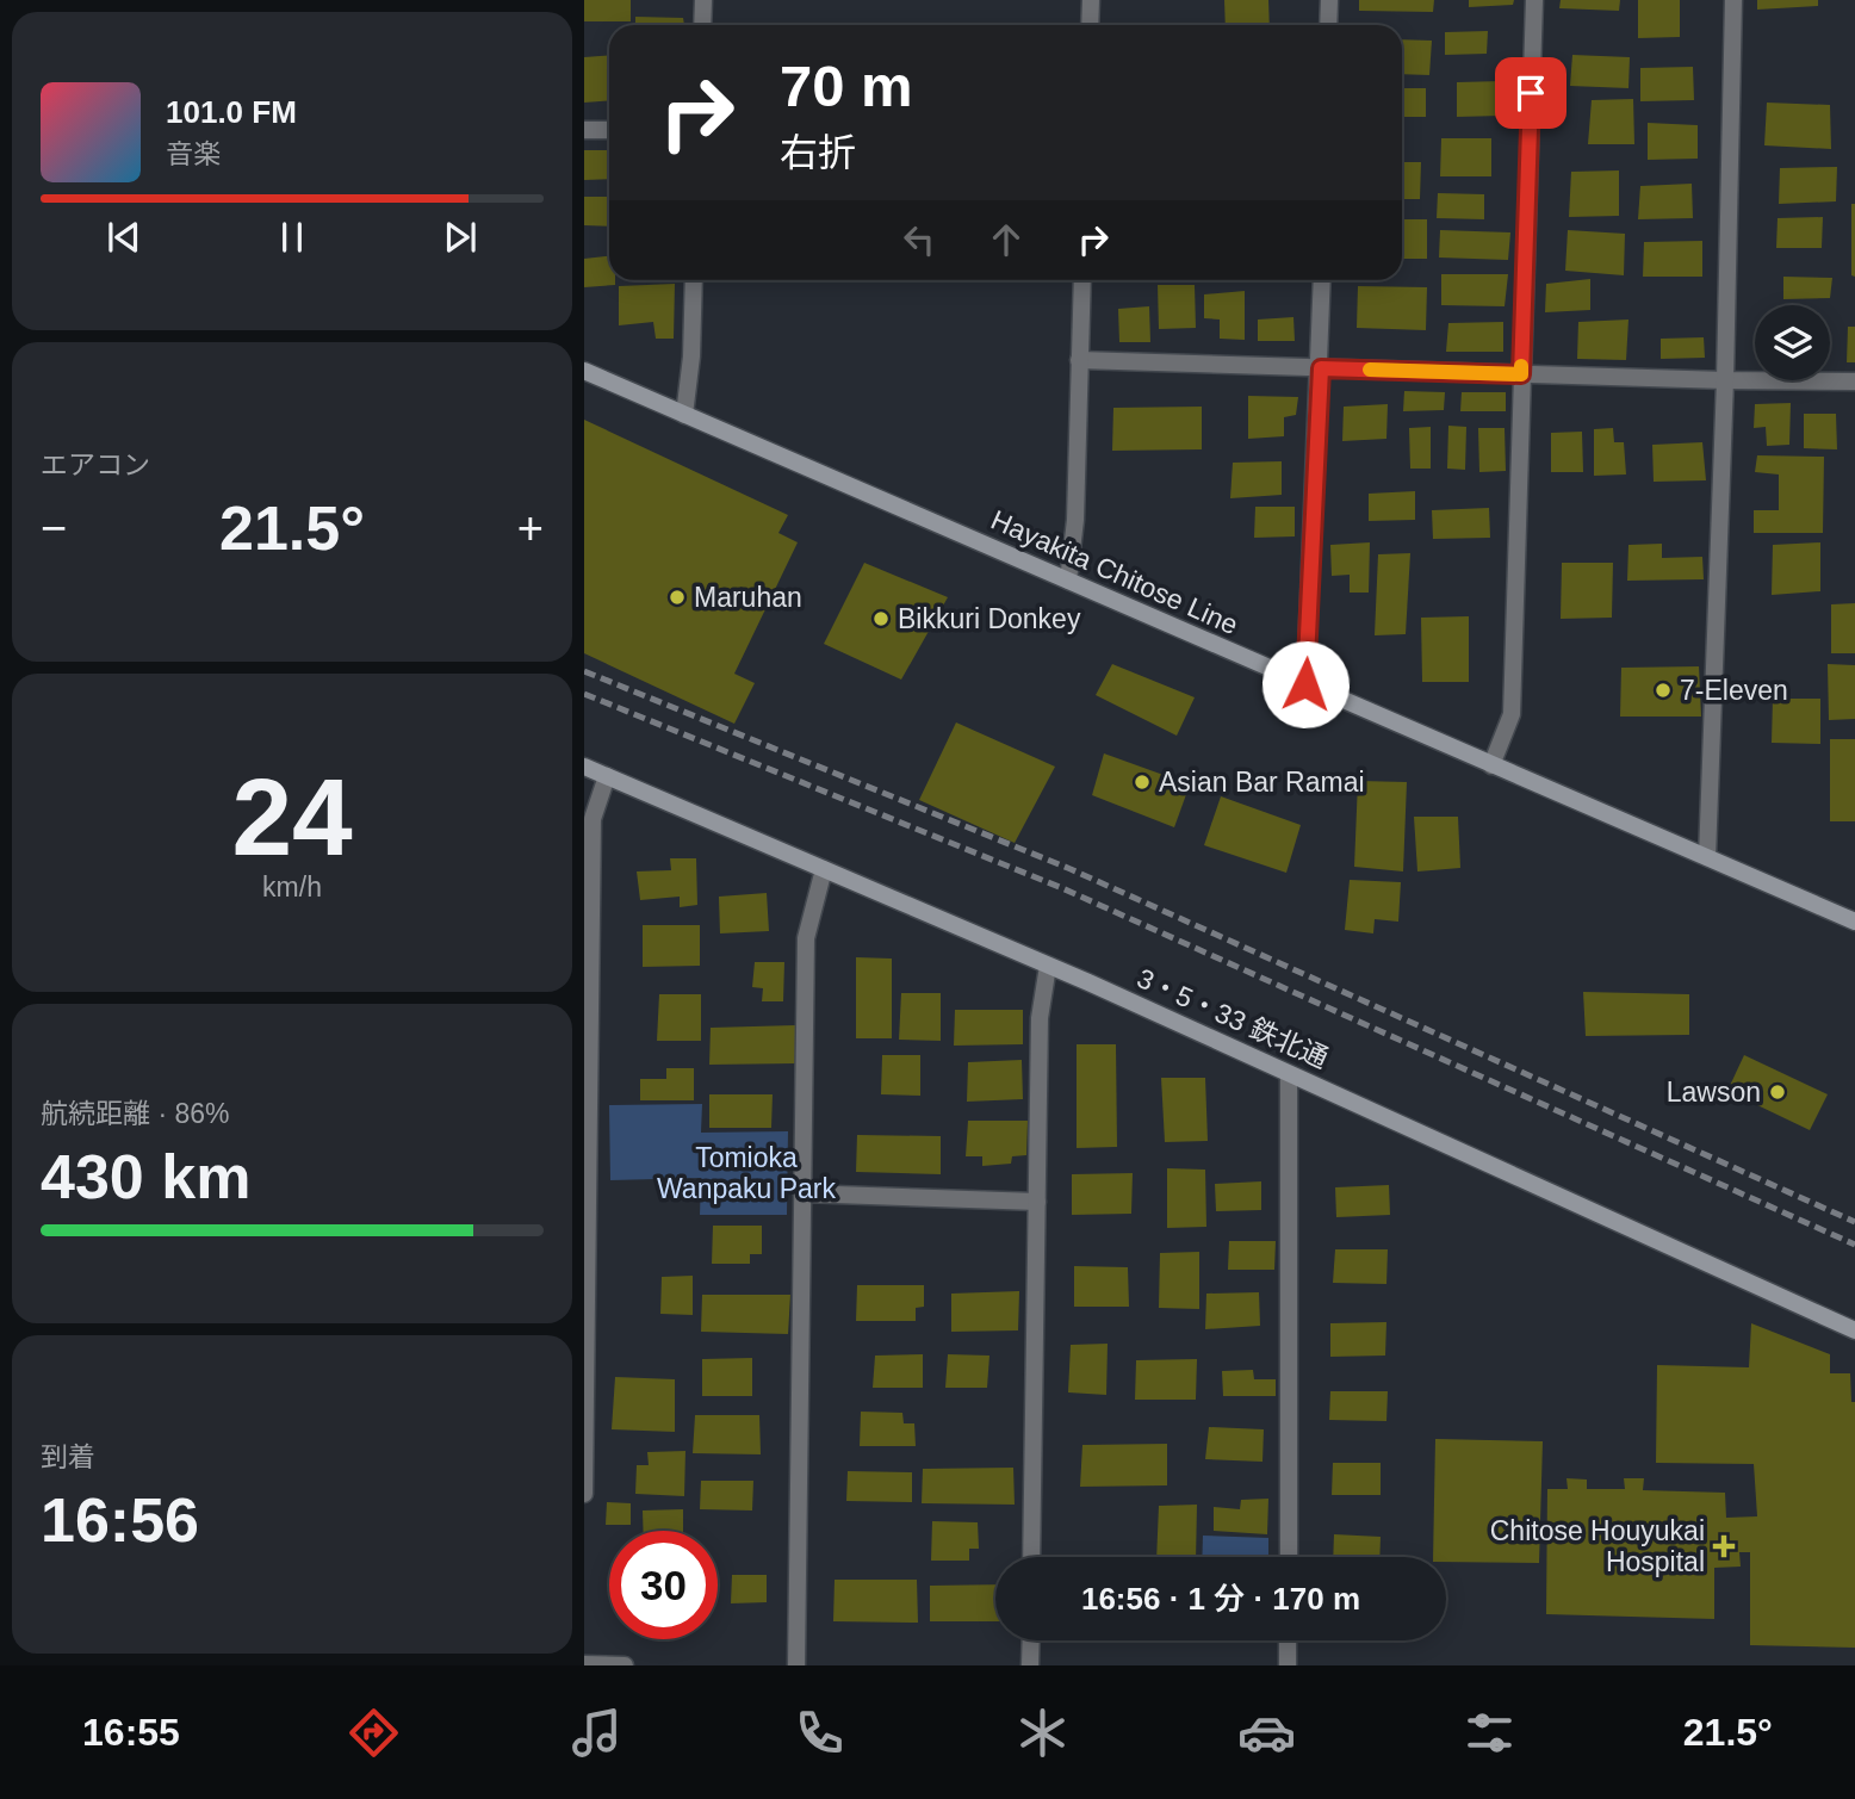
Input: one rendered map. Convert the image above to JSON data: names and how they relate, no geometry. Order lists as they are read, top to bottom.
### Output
{
  "streets": {
    "main road": ["Hayakita Chitose Line", "3・5・33 鉄北通"]
  },
  "parks": ["Tomioka Wanpaku Park"],
  "places": {
    "other": [
      "Maruhan",
      "Bikkuri Donkey",
      "7-Eleven",
      "Asian Bar Ramai",
      "Lawson"
    ],
    "health": ["Chitose Houyukai Hospital"]
  },
  "page": {
    "turn": ["70 m", "右折"],
    "song": ["101.0 FM", "音楽"],
    "tile": [
      "エアコン",
      ["24", "km/h"],
      ["航続距離 · 86%", "430 km"],
      ["到着", "16:56"]
    ],
    "heat": ["−", "21.5°", "+"],
    "limit": "30",
    "trip": "16:56 · 1 分 · 170 m",
    "tabs": ["16:55", "21.5°"]
  }
}
